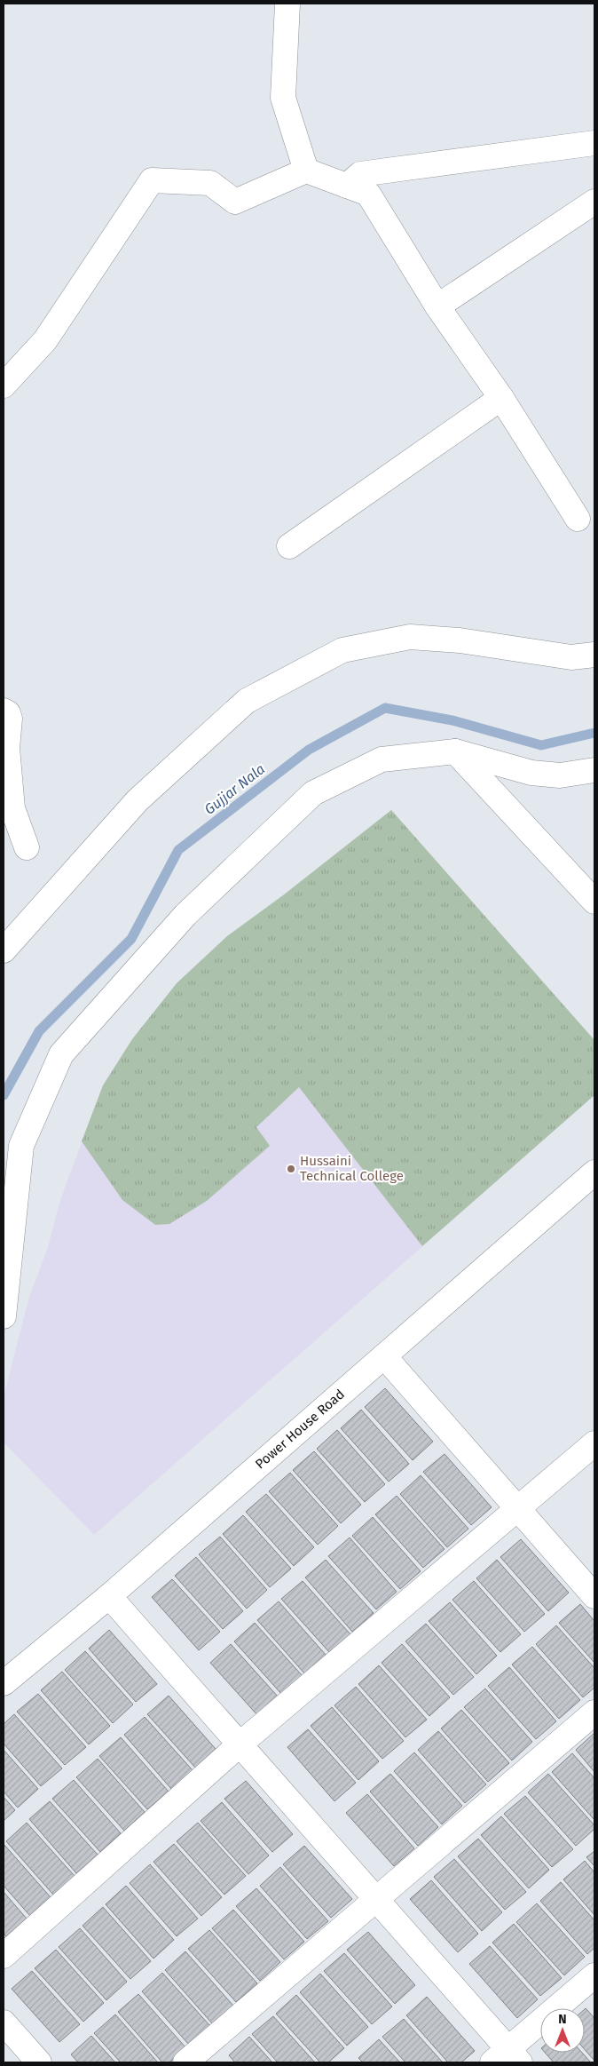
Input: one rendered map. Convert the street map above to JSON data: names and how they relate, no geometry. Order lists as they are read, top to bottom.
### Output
{
  "streets": {
    "street": ["Power House Road"]
  },
  "water": ["Gujjar Nala"],
  "places": ["Hussaini Technical College"],
  "north": "top"
}
